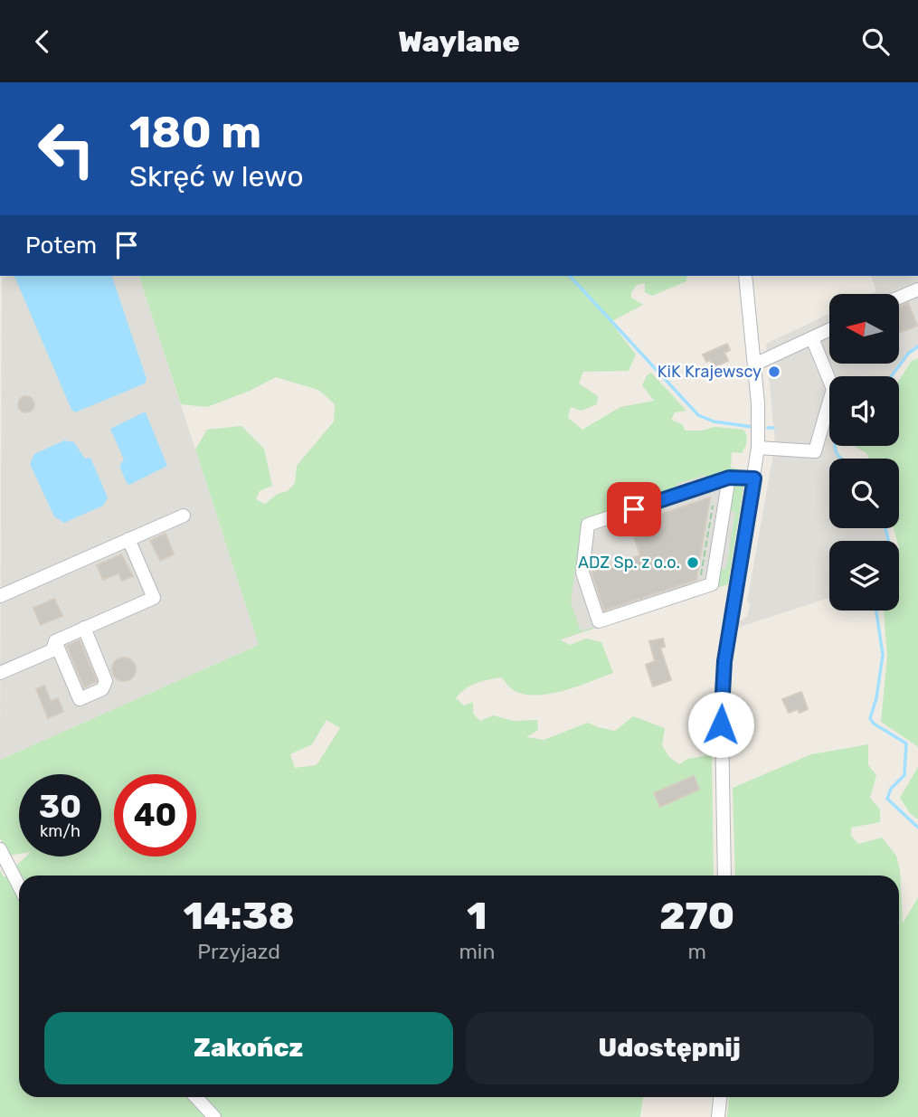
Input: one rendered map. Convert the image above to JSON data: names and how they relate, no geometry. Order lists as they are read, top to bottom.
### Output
{
  "places": ["KiK Krajewscy", "ADZ Sp. z o.o."],
  "north": "left",
  "page": {
    "header": "Waylane",
    "turn": ["180 m", "Skręć w lewo"],
    "then": "Potem",
    "speed": "30 km/h",
    "limit": "40",
    "eta": [
      "14:38",
      "Przyjazd",
      "1",
      "min",
      "270",
      "m"
    ],
    "buttons": ["Zakończ", "Udostępnij"]
  }
}
